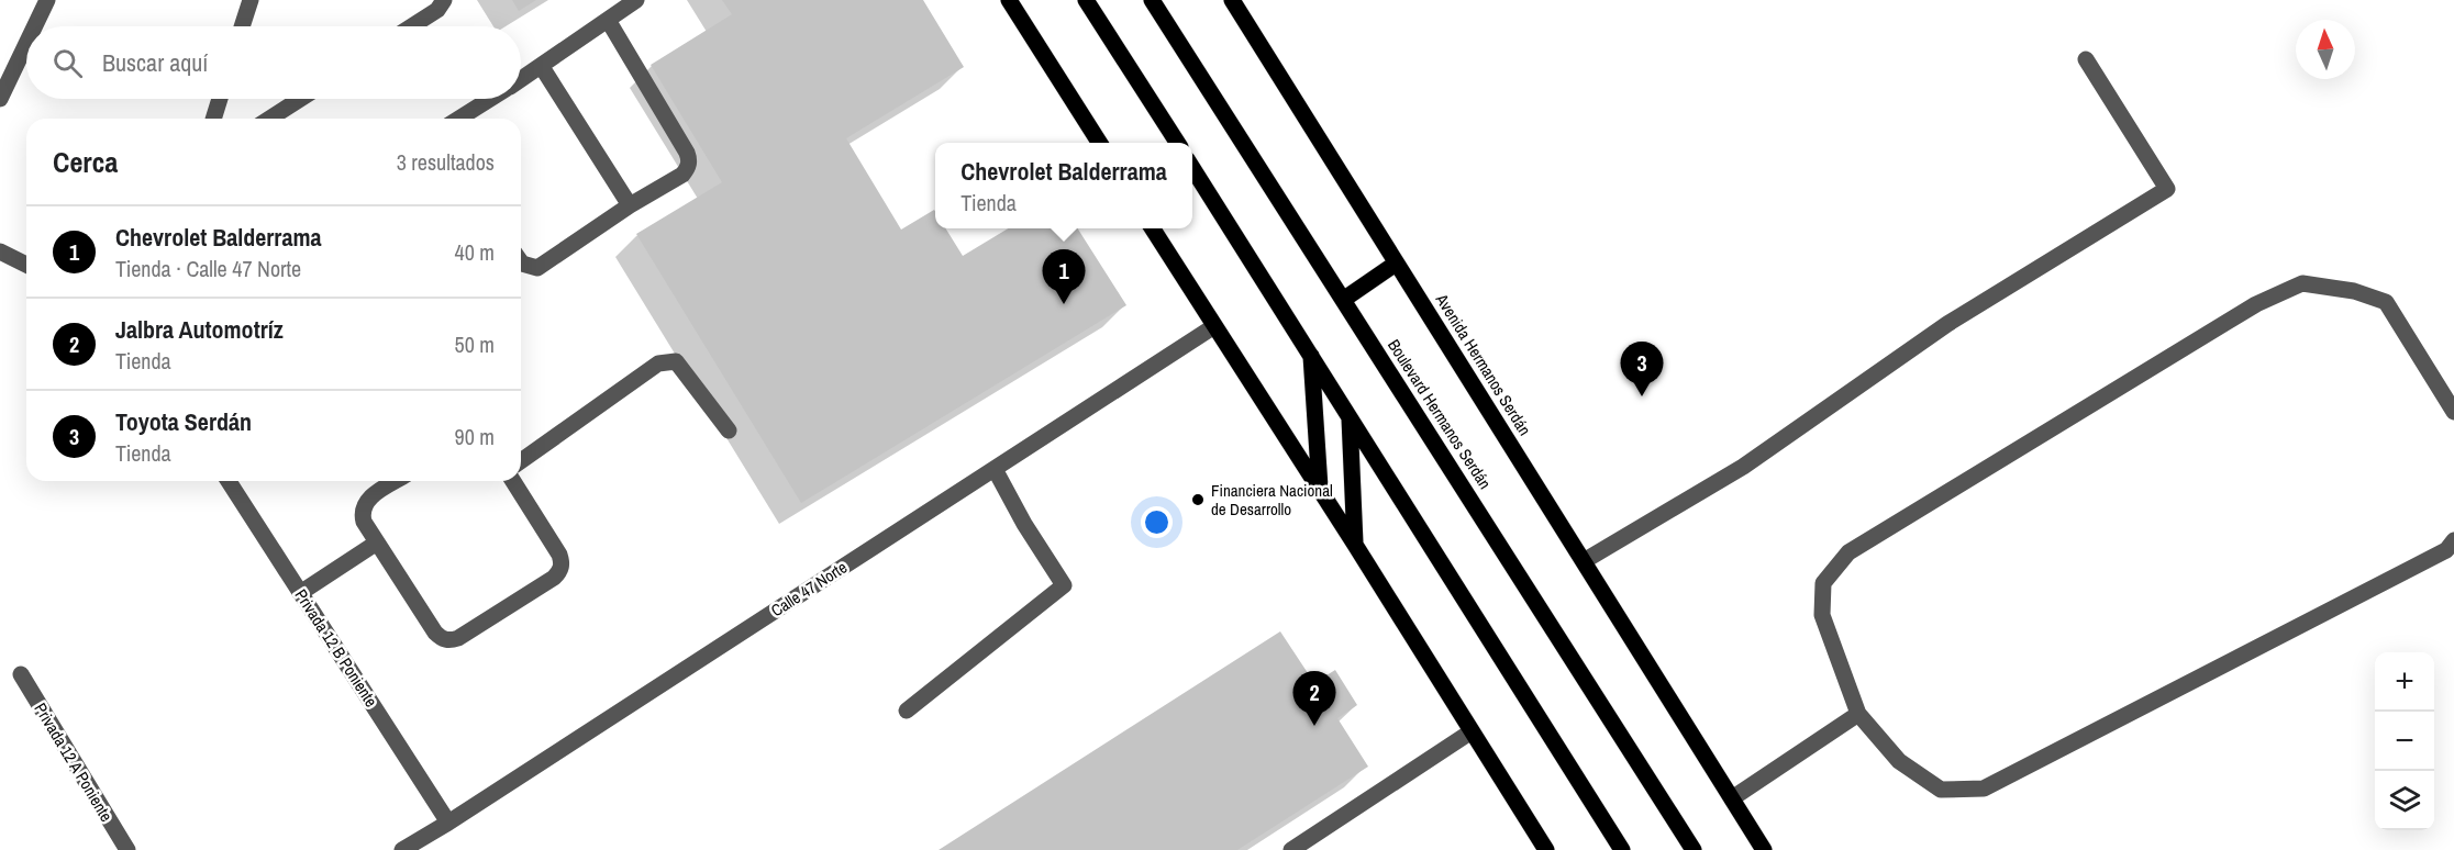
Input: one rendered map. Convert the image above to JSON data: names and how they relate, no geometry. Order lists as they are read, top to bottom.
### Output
{
  "streets": {
    "main road": ["Avenida Hermanos Serdán", "Boulevard Hermanos Serdán"],
    "street": ["Calle 47 Norte", "Privada 12 B Poniente", "Privada 12 A Poniente"]
  },
  "crossings": [
    ["Calle 47 Norte", "Privada 12 B Poniente"]
  ],
  "places": ["Financiera Nacional de Desarrollo"],
  "north": "top",
  "page": {
    "search": "Buscar aquí",
    "heading": ["Cerca", "3 resultados"],
    "popup": ["Chevrolet Balderrama", "Tienda"],
    "list": [
      {
        "mark": "1",
        "name": "Chevrolet Balderrama",
        "note": "Tienda · Calle 47 Norte",
        "value": "40 m"
      },
      {
        "mark": "2",
        "name": "Jalbra Automotríz",
        "note": "Tienda",
        "value": "50 m"
      },
      {
        "mark": "3",
        "name": "Toyota Serdán",
        "note": "Tienda",
        "value": "90 m"
      }
    ],
    "pins": ["1", "3", "2"],
    "map_buttons": ["+", "−"]
  }
}
